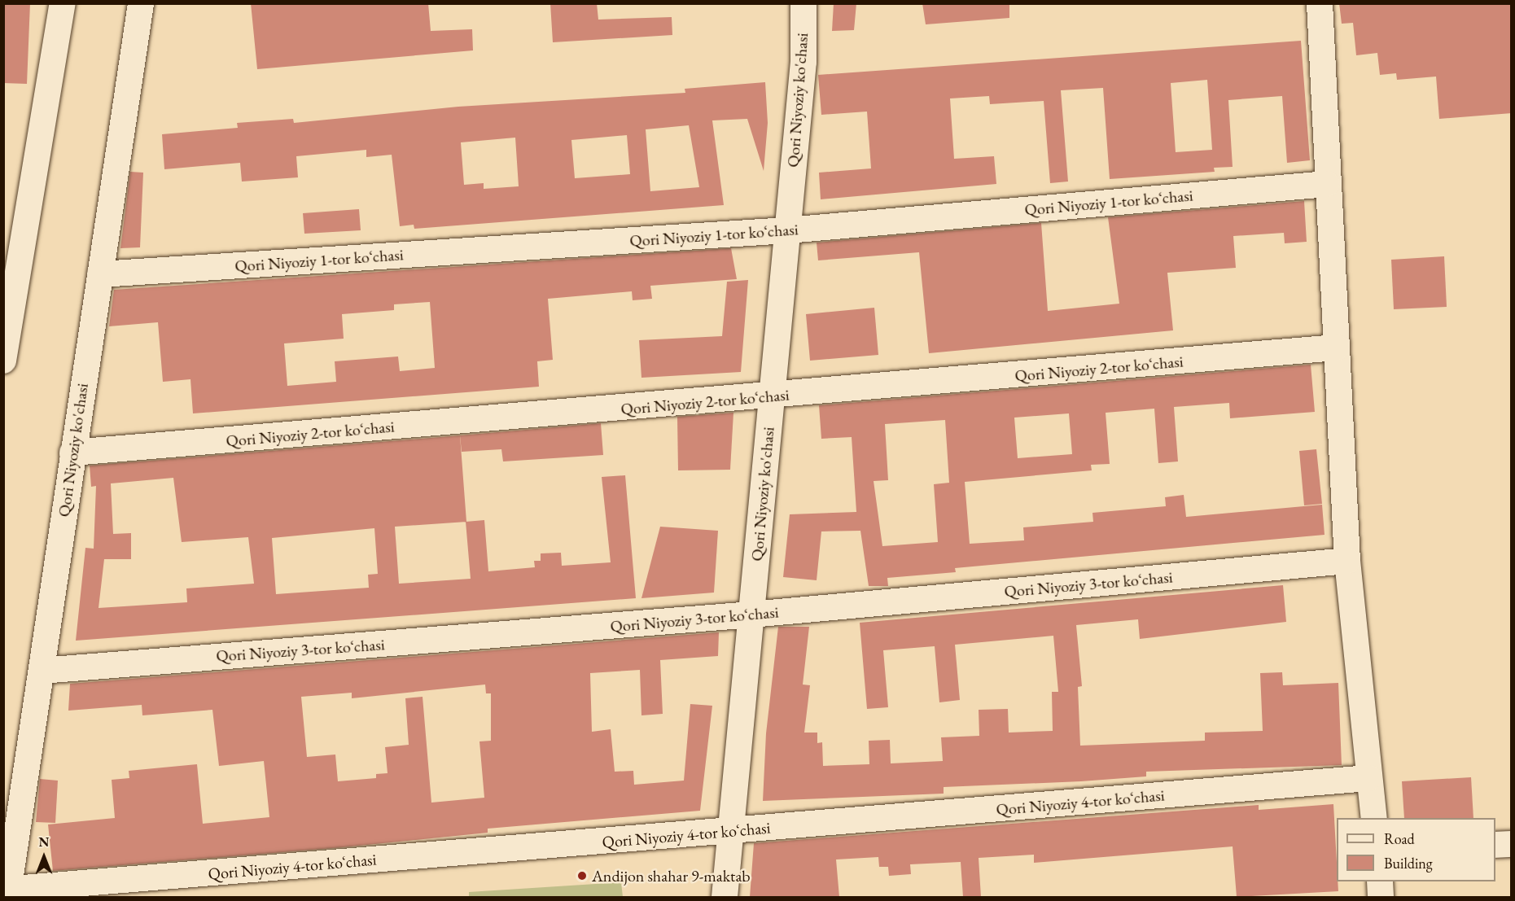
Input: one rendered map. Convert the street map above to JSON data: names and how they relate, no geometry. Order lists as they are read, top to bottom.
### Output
{
  "streets": {
    "street": [
      "Qori Niyoziy ko'chasi",
      "Qori Niyoziy 1-tor koʻchasi",
      "Qori Niyoziy 2-tor koʻchasi",
      "Qori Niyoziy 3-tor koʻchasi",
      "Qori Niyoziy 4-tor koʻchasi"
    ]
  },
  "crossings": [
    ["Qori Niyoziy ko'chasi", "Qori Niyoziy 1-tor koʻchasi"],
    ["Qori Niyoziy ko'chasi", "Qori Niyoziy 2-tor koʻchasi"],
    ["Qori Niyoziy ko'chasi", "Qori Niyoziy 3-tor koʻchasi"],
    ["Qori Niyoziy ko'chasi", "Qori Niyoziy 4-tor koʻchasi"]
  ],
  "places": ["Andijon shahar 9-maktab"],
  "legend": ["Road", "Building"],
  "north": "top"
}
